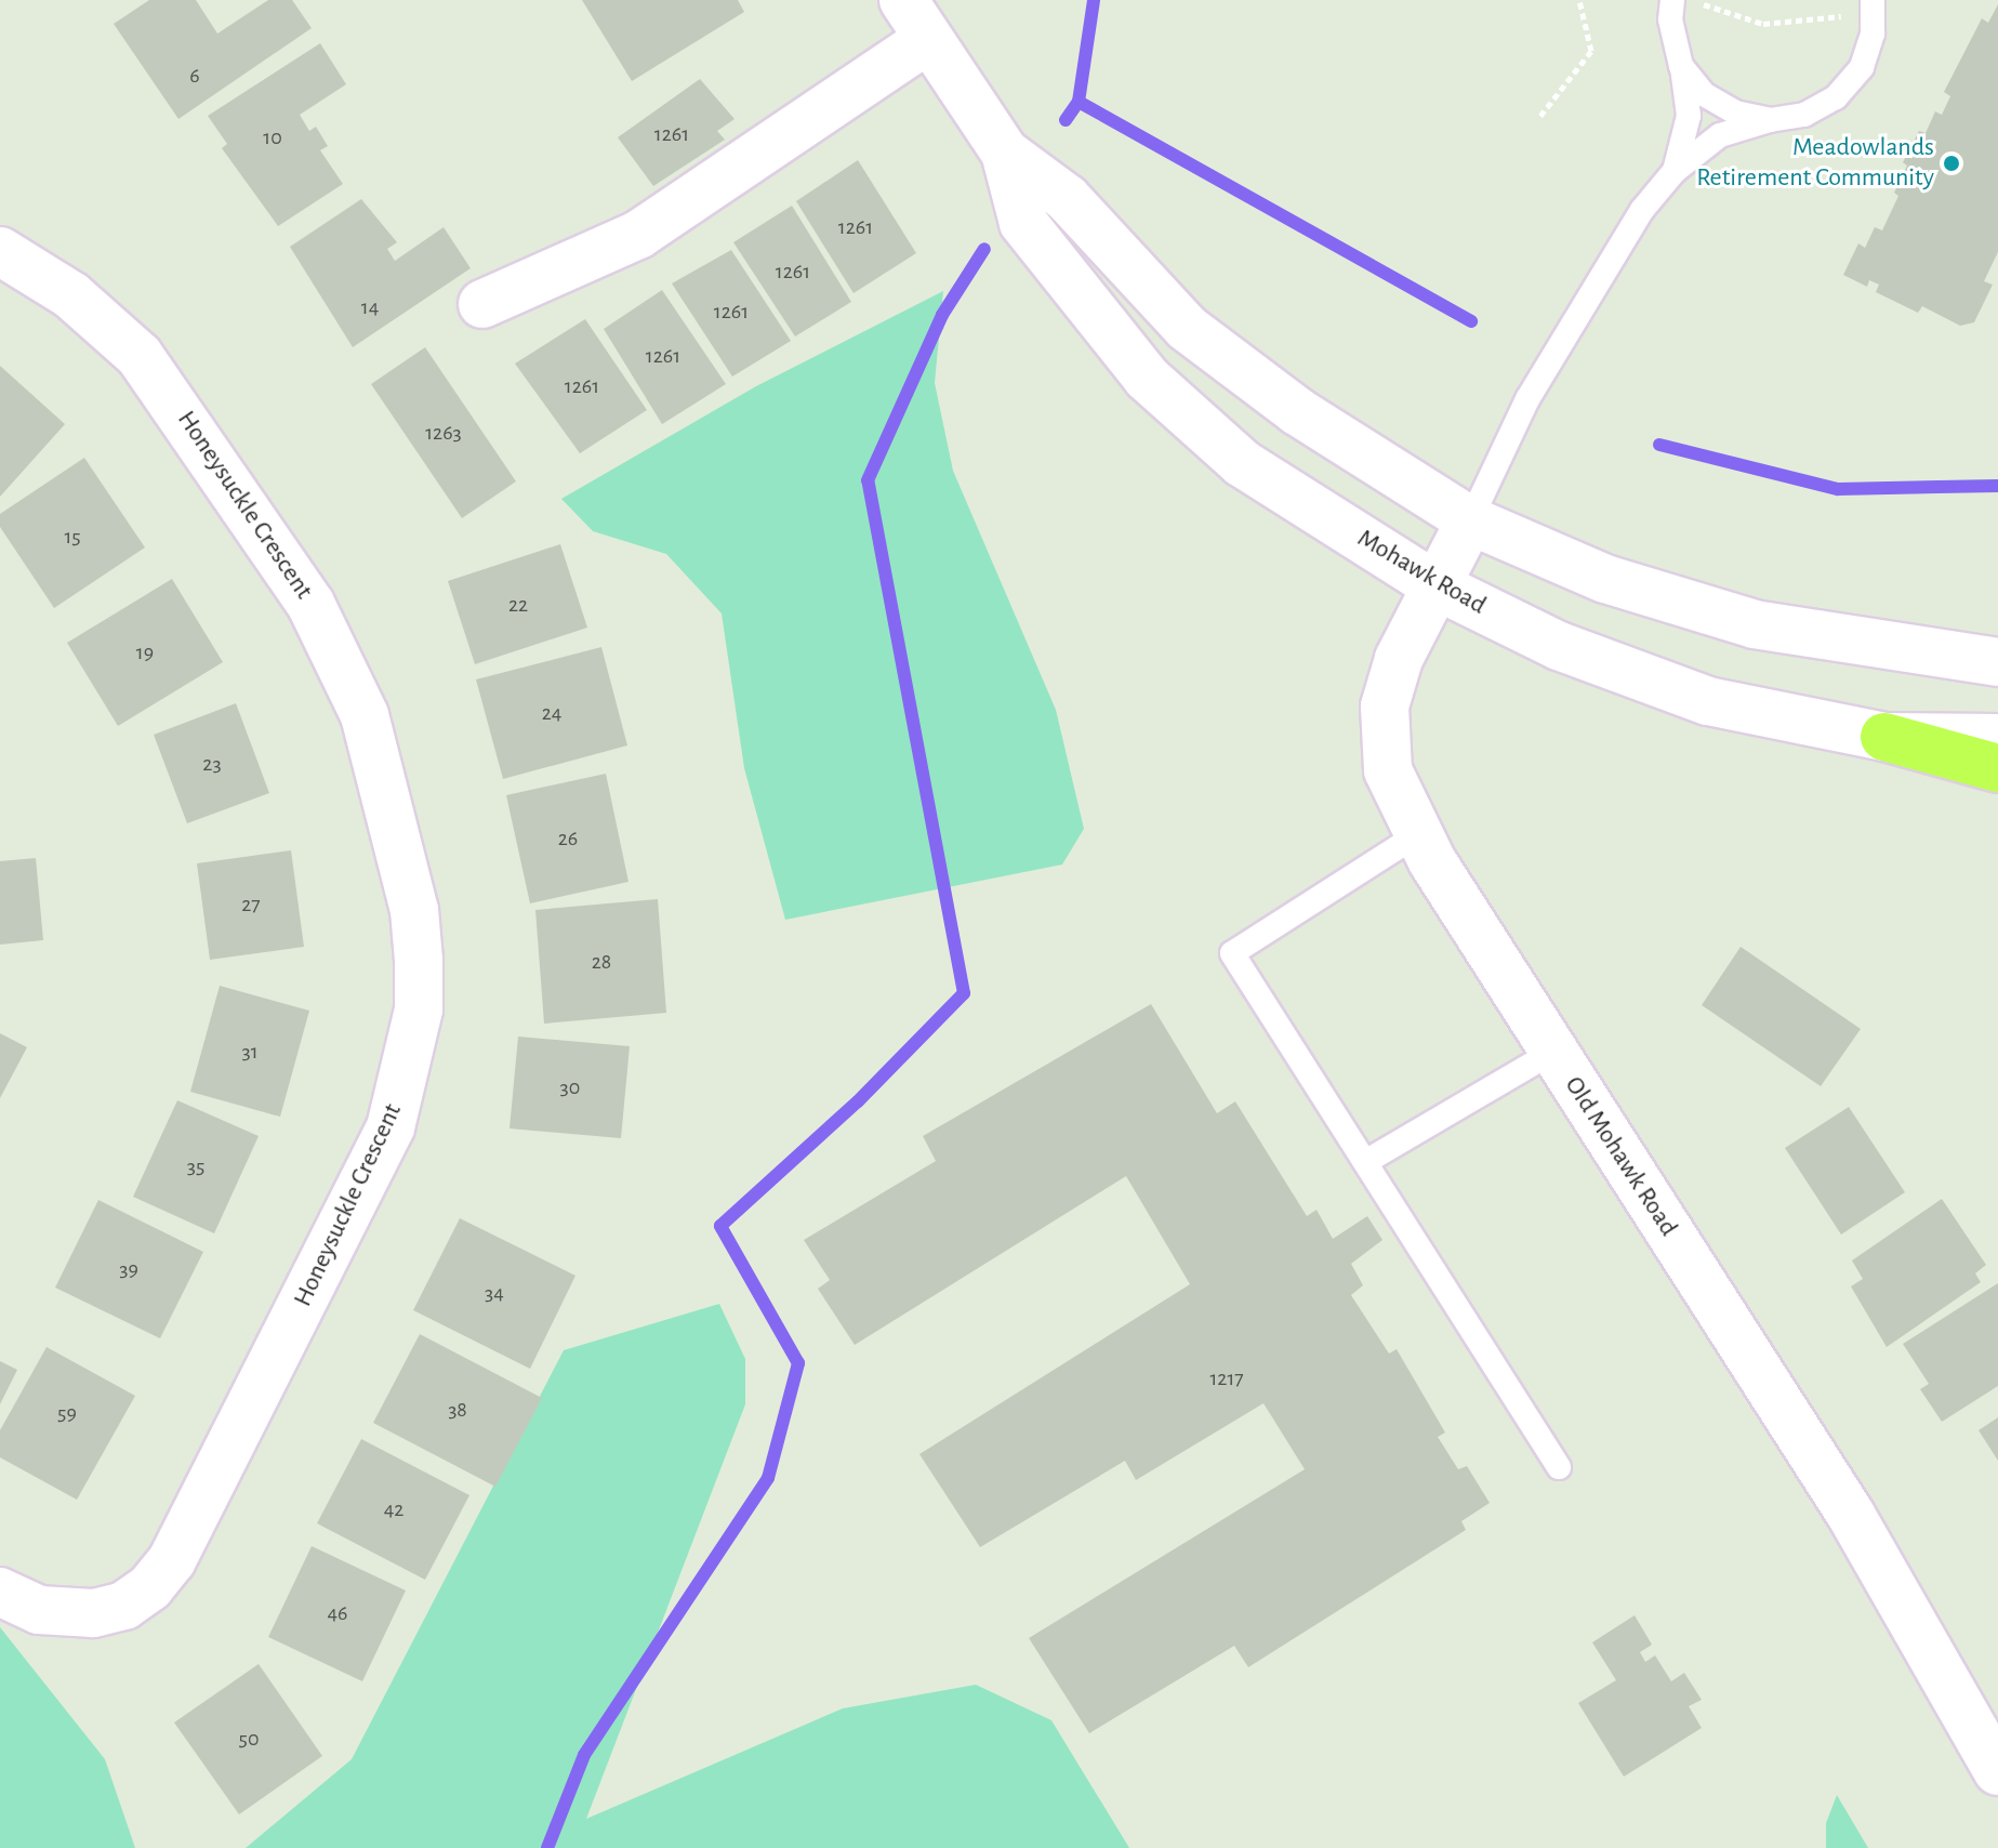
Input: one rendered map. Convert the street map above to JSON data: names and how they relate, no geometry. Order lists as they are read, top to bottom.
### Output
{
  "streets": {
    "street": ["Honeysuckle Crescent", "Mohawk Road", "Old Mohawk Road"]
  },
  "crossings": [
    ["Mohawk Road", "Old Mohawk Road"]
  ],
  "places": ["Meadowlands Retirement Community"],
  "house_numbers": [
    "6",
    "1261",
    "10",
    "1261",
    "1261",
    "14",
    "1261",
    "1261",
    "1261",
    "1263",
    "15",
    "22",
    "19",
    "24",
    "23",
    "26",
    "27",
    "28",
    "31",
    "30",
    "35",
    "39",
    "34",
    "1217",
    "38",
    "59",
    "42",
    "46",
    "50"
  ]
}
